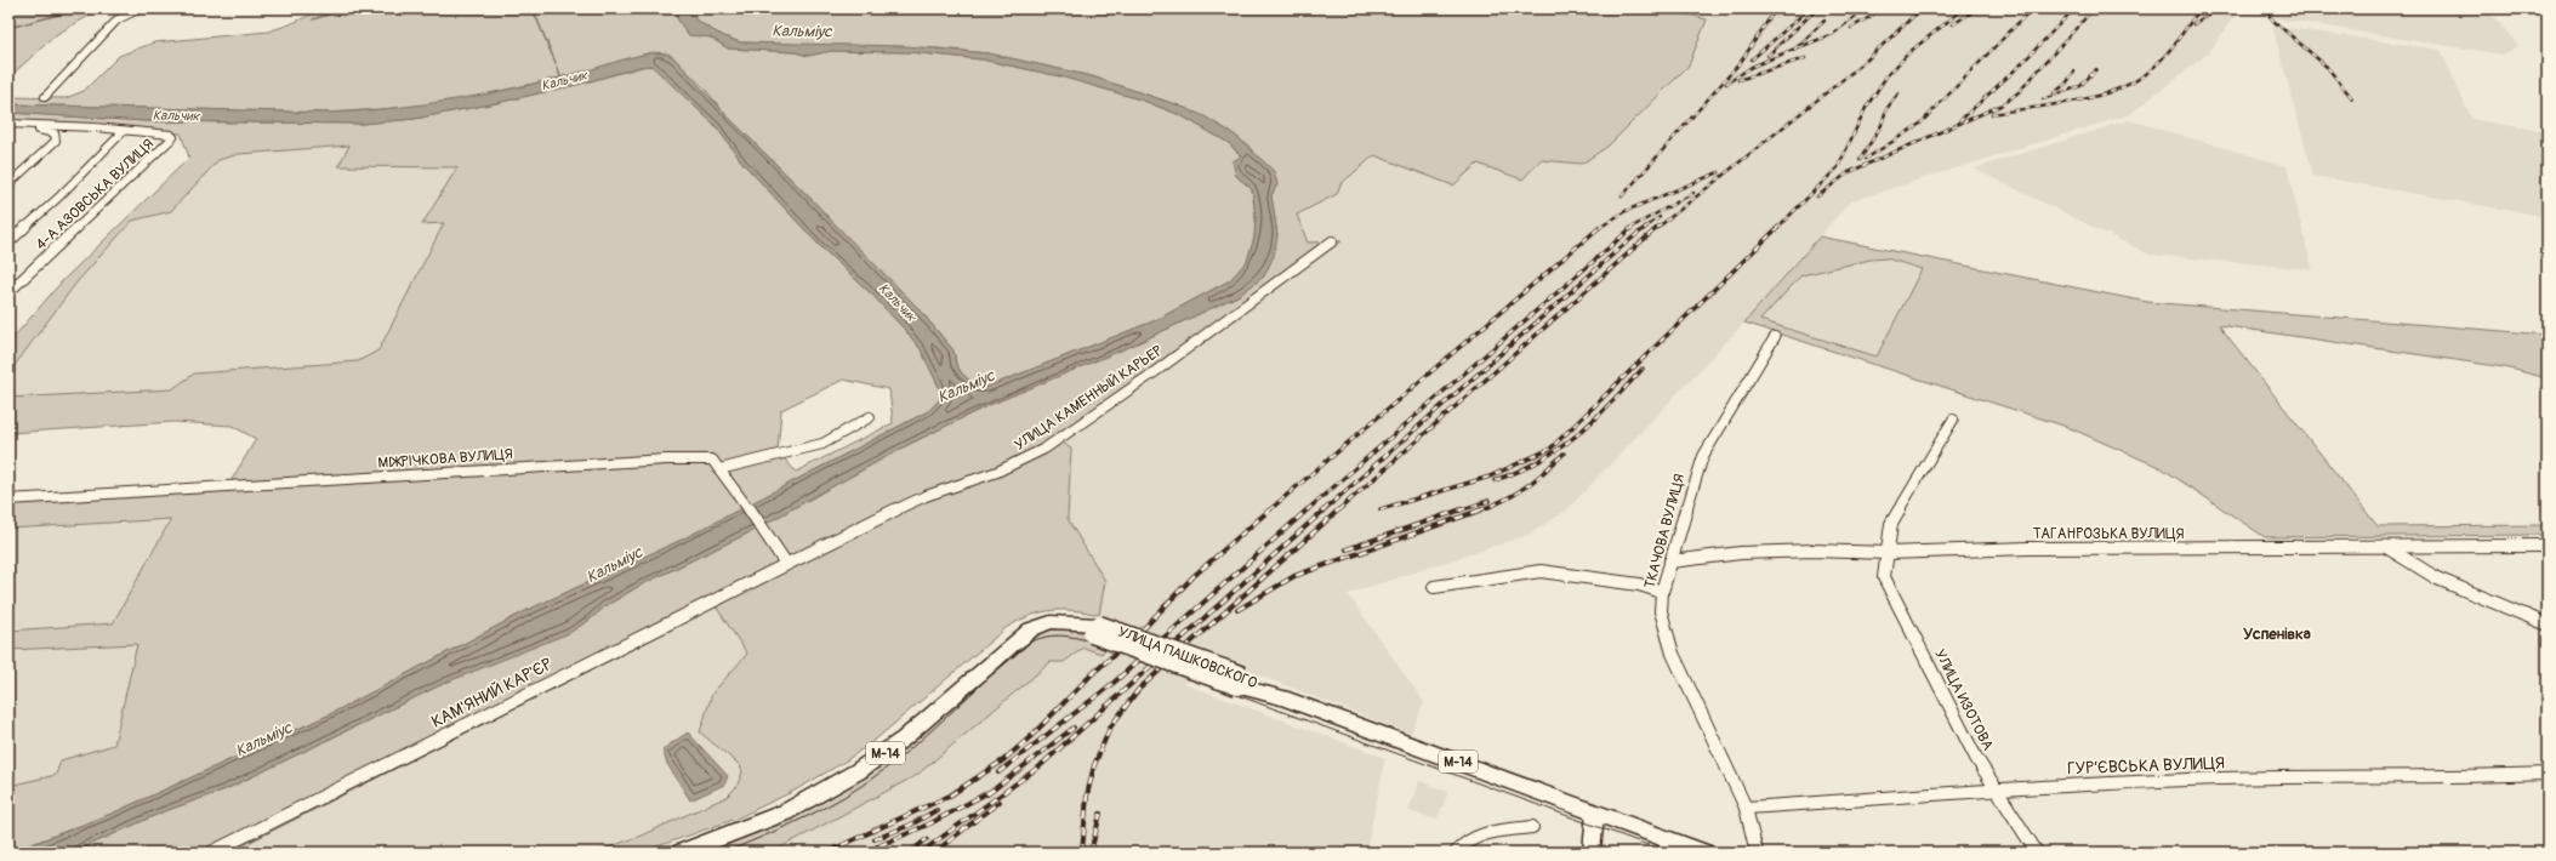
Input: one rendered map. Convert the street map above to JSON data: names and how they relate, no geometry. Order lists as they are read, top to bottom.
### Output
{
  "streets": {
    "highway": ["УЛИЦА ПАШКОВСКОГО", "М-14"],
    "street": [
      "4-А АЗОВСЬКА ВУЛИЦЯ",
      "УЛИЦА КАМЕННЫЙ КАРЬЕР",
      "МІЖРІЧКОВА ВУЛИЦЯ",
      "ТКАЧОВА ВУЛИЦЯ",
      "ТАГАНРОЗЬКА ВУЛИЦЯ",
      "КАМ'ЯНИЙ КАР'ЄР",
      "УЛИЦА ИЗОТОВА",
      "ГУР’ЄВСЬКА ВУЛИЦЯ"
    ]
  },
  "crossings": [
    ["УЛИЦА КАМЕННЫЙ КАРЬЕР", "КАМ'ЯНИЙ КАР'ЄР"],
    ["ТКАЧОВА ВУЛИЦЯ", "ТАГАНРОЗЬКА ВУЛИЦЯ"],
    ["ТКАЧОВА ВУЛИЦЯ", "ГУР’ЄВСЬКА ВУЛИЦЯ"],
    ["ТАГАНРОЗЬКА ВУЛИЦЯ", "УЛИЦА ИЗОТОВА"],
    ["УЛИЦА ПАШКОВСКОГО", "М-14"],
    ["УЛИЦА ИЗОТОВА", "ГУР’ЄВСЬКА ВУЛИЦЯ"]
  ],
  "districts": ["Успенівка"],
  "water": ["Кальміус", "Кальчик"]
}
